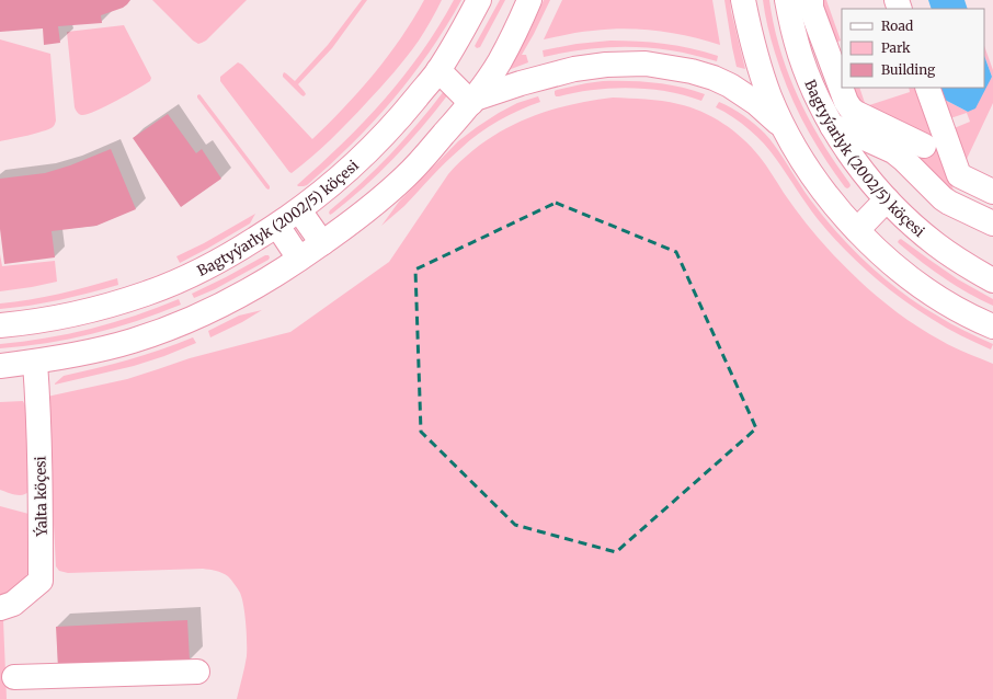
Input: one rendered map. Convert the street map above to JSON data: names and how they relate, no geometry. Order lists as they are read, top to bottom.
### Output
{
  "streets": {
    "street": ["Bagtyýarlyk (2002/5) köçesi", "Ýalta köçesi"]
  },
  "legend": ["Road", "Park", "Building"]
}
